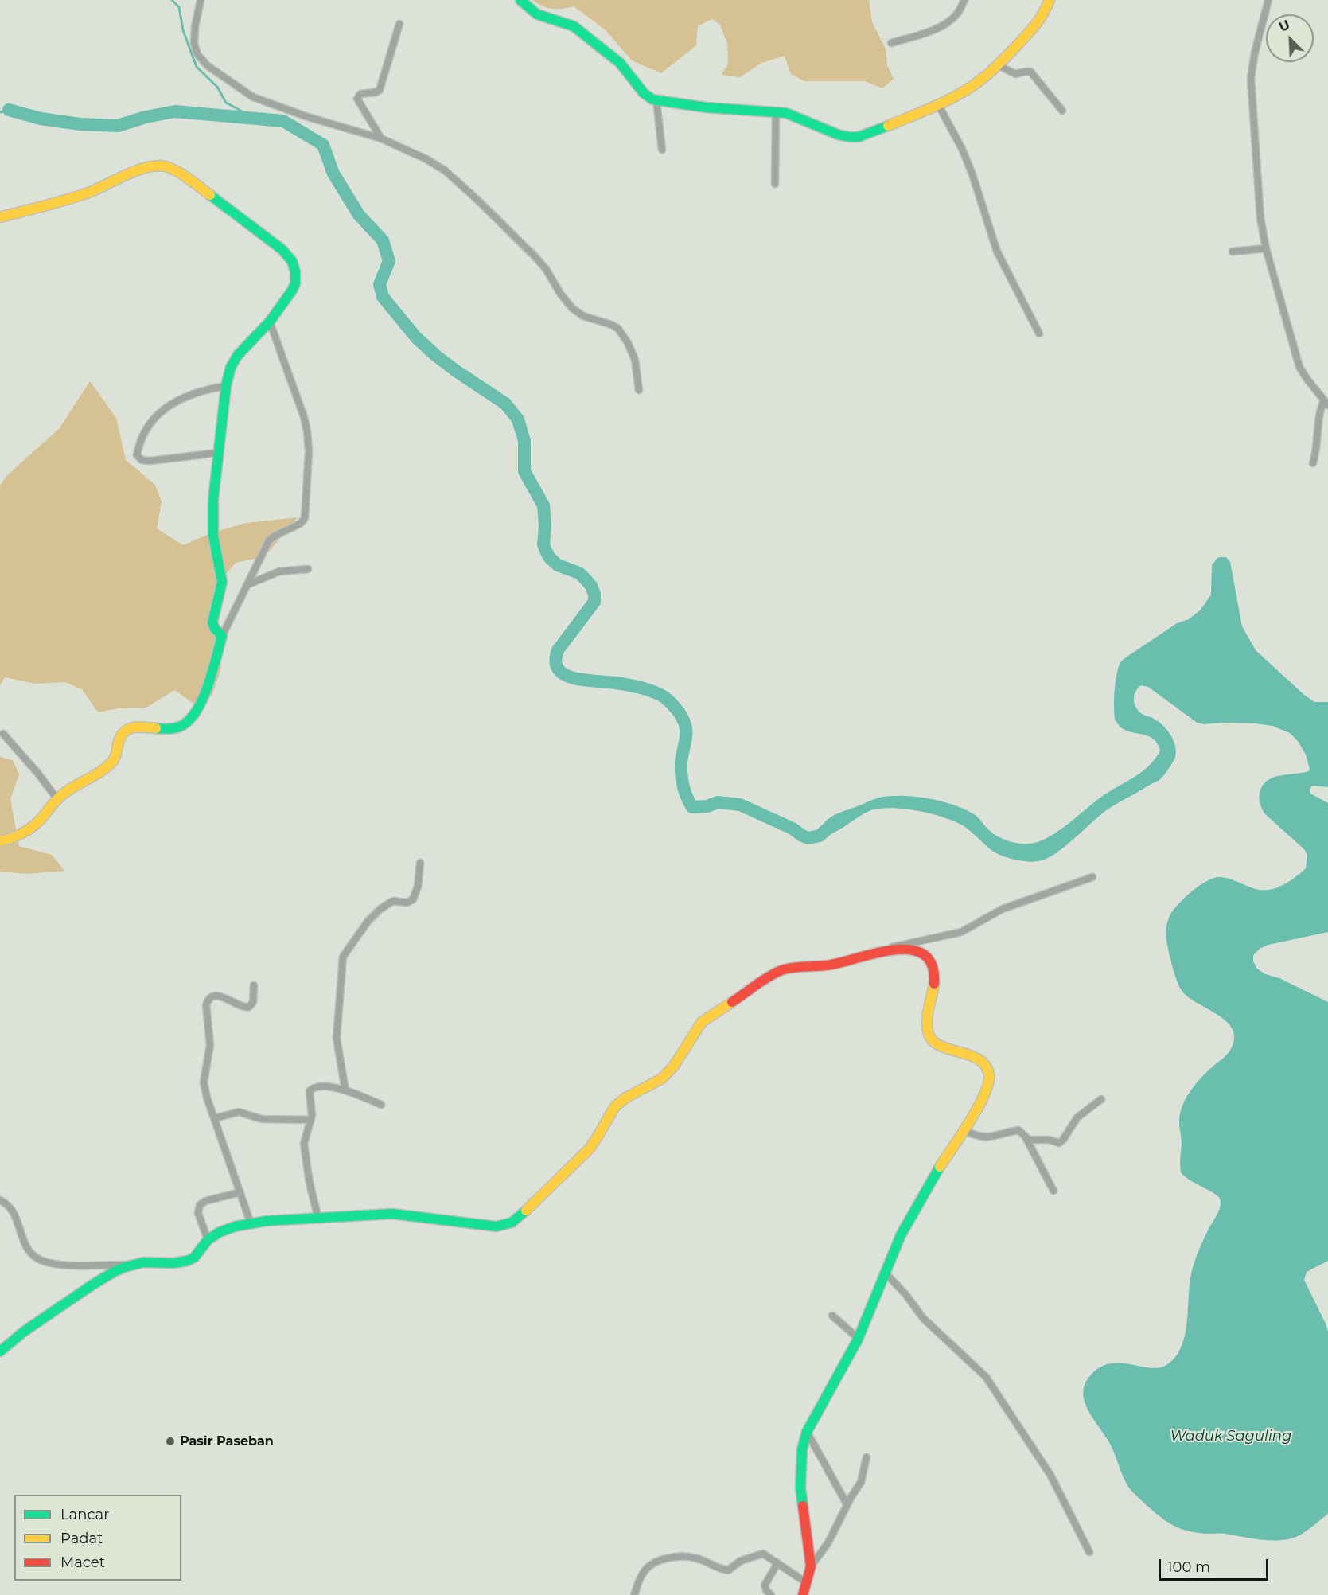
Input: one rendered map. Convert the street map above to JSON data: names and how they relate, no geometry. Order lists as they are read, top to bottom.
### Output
{
  "water": ["Waduk Saguling"],
  "places": ["Pasir Paseban"],
  "legend": ["Lancar", "Padat", "Macet"],
  "scale_bar": "100 m",
  "north": "top left"
}
